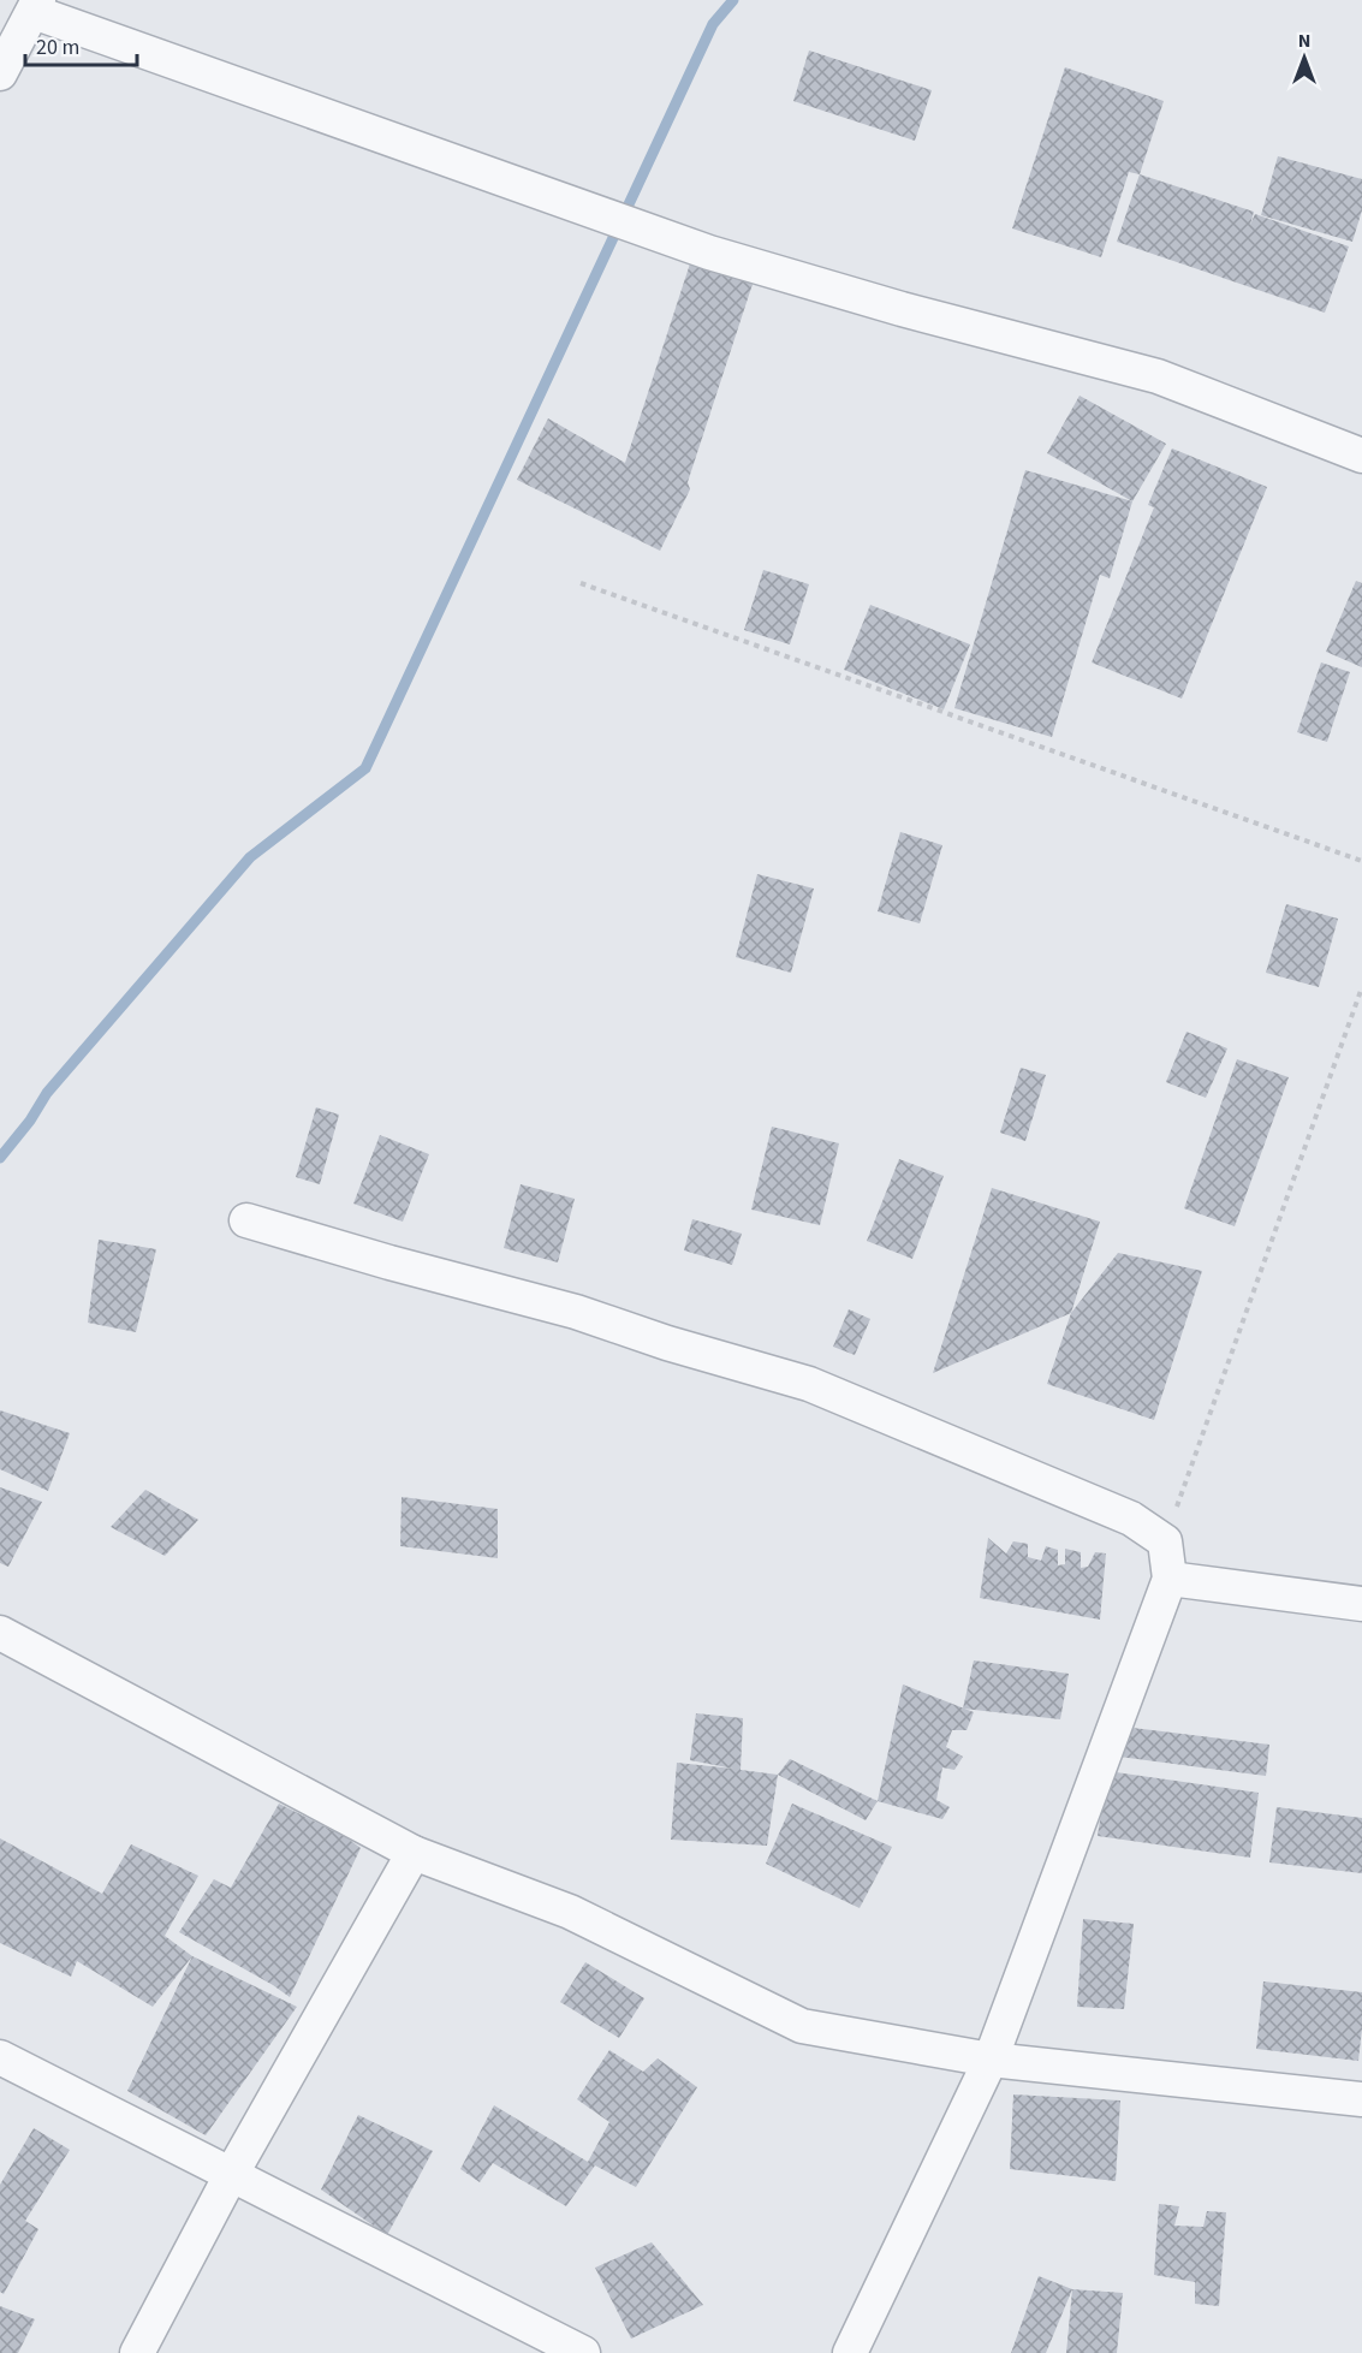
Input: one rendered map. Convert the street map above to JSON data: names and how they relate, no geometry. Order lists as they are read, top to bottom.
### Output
{
  "scale_bar": "20 m",
  "north": "top"
}
